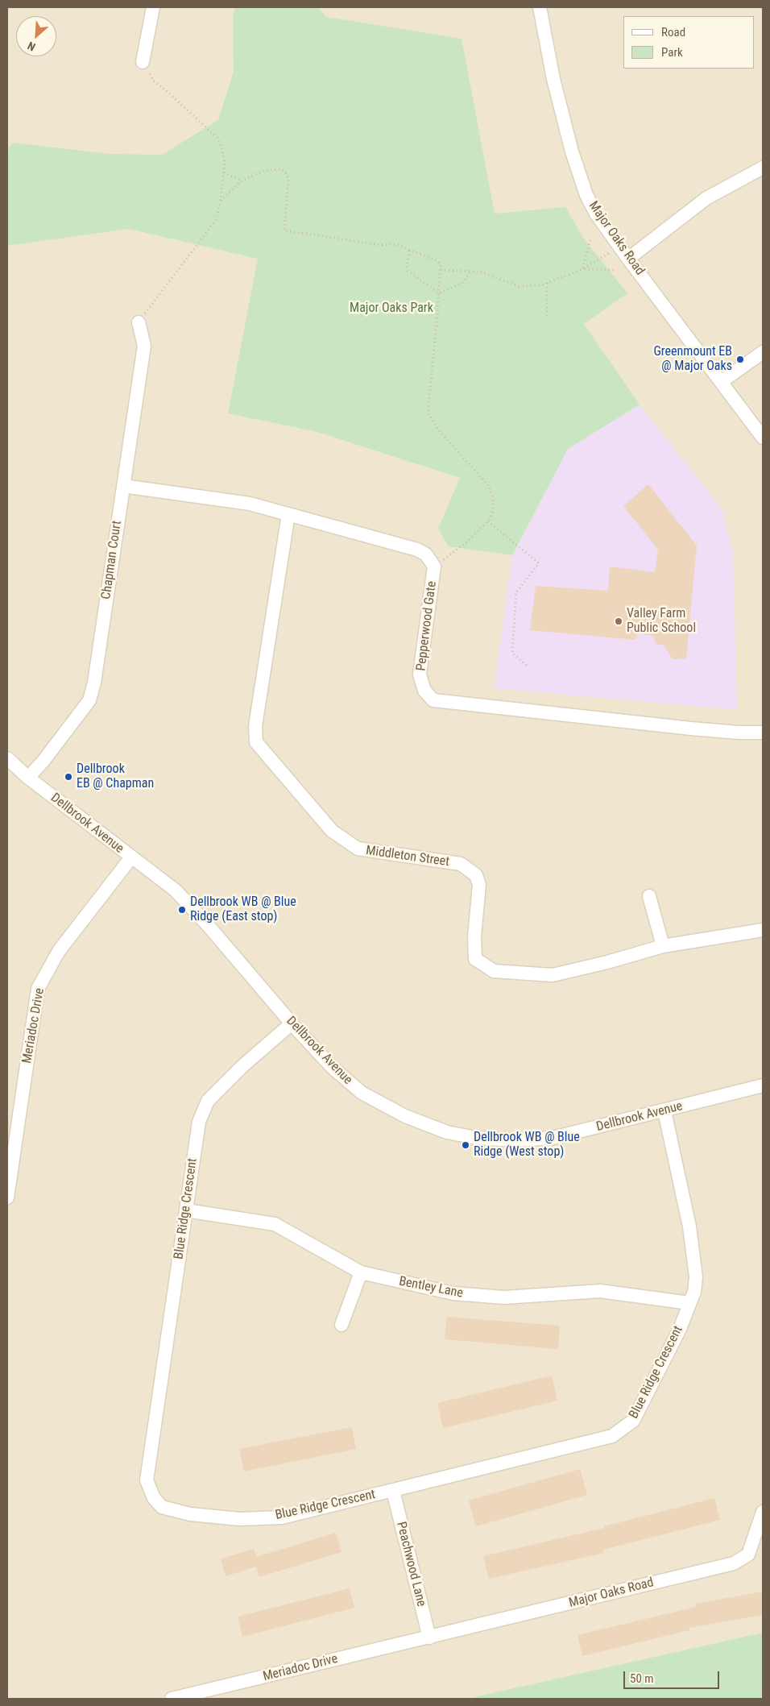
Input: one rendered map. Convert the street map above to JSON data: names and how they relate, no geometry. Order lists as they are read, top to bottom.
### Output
{
  "streets": {
    "street": [
      "Major Oaks Road",
      "Chapman Court",
      "Pepperwood Gate",
      "Dellbrook Avenue",
      "Middleton Street",
      "Meriadoc Drive",
      "Blue Ridge Crescent",
      "Bentley Lane",
      "Peachwood Lane"
    ]
  },
  "crossings": [
    ["Major Oaks Road", "Meriadoc Drive"],
    ["Major Oaks Road", "Peachwood Lane"],
    ["Chapman Court", "Pepperwood Gate"],
    ["Chapman Court", "Dellbrook Avenue"],
    ["Pepperwood Gate", "Middleton Street"],
    ["Dellbrook Avenue", "Meriadoc Drive"],
    ["Dellbrook Avenue", "Blue Ridge Crescent"],
    ["Meriadoc Drive", "Peachwood Lane"],
    ["Blue Ridge Crescent", "Bentley Lane"],
    ["Blue Ridge Crescent", "Peachwood Lane"]
  ],
  "parks": ["Major Oaks Park"],
  "places": [
    "Greenmount EB @ Major Oaks",
    "Valley Farm Public School",
    "Dellbrook EB @ Chapman",
    "Dellbrook WB @ Blue Ridge (East stop)",
    "Dellbrook WB @ Blue Ridge (West stop)"
  ],
  "legend": ["Road", "Park"],
  "scale_bar": "50 m",
  "north": "bottom left"
}
